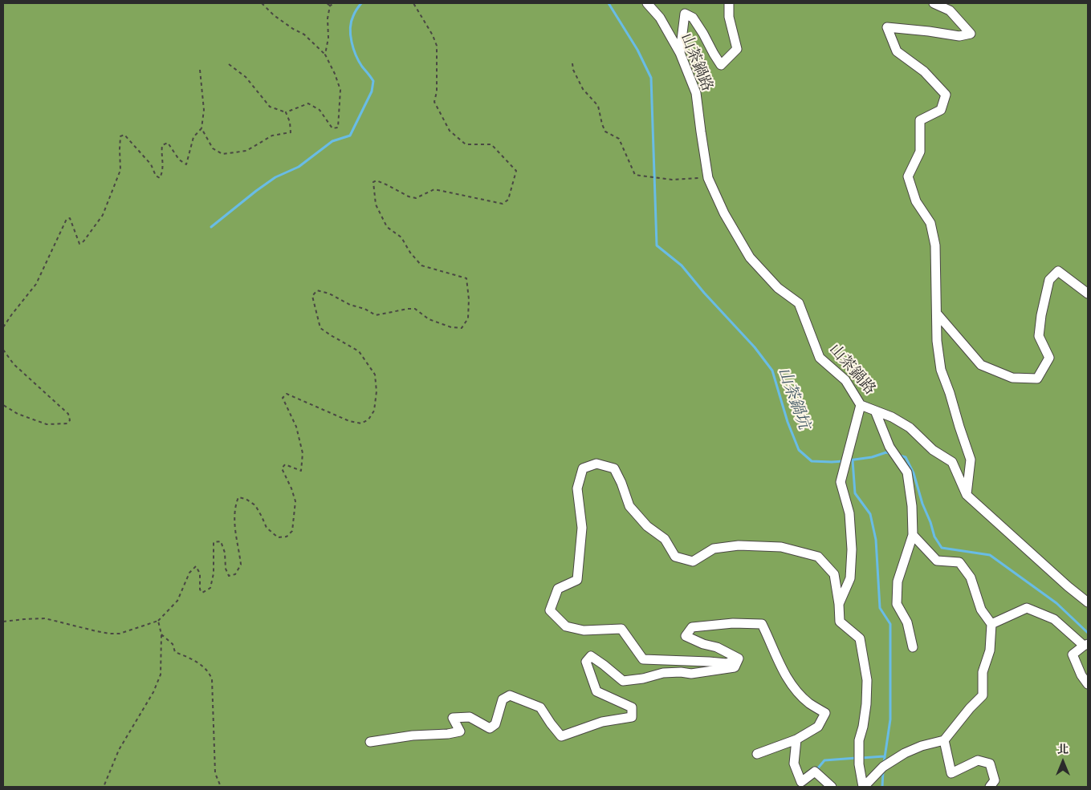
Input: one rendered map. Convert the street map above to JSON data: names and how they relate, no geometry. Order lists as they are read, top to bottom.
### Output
{
  "streets": {
    "street": ["山茶鍋路"]
  },
  "water": ["山茶鍋坑"],
  "north": "top"
}
